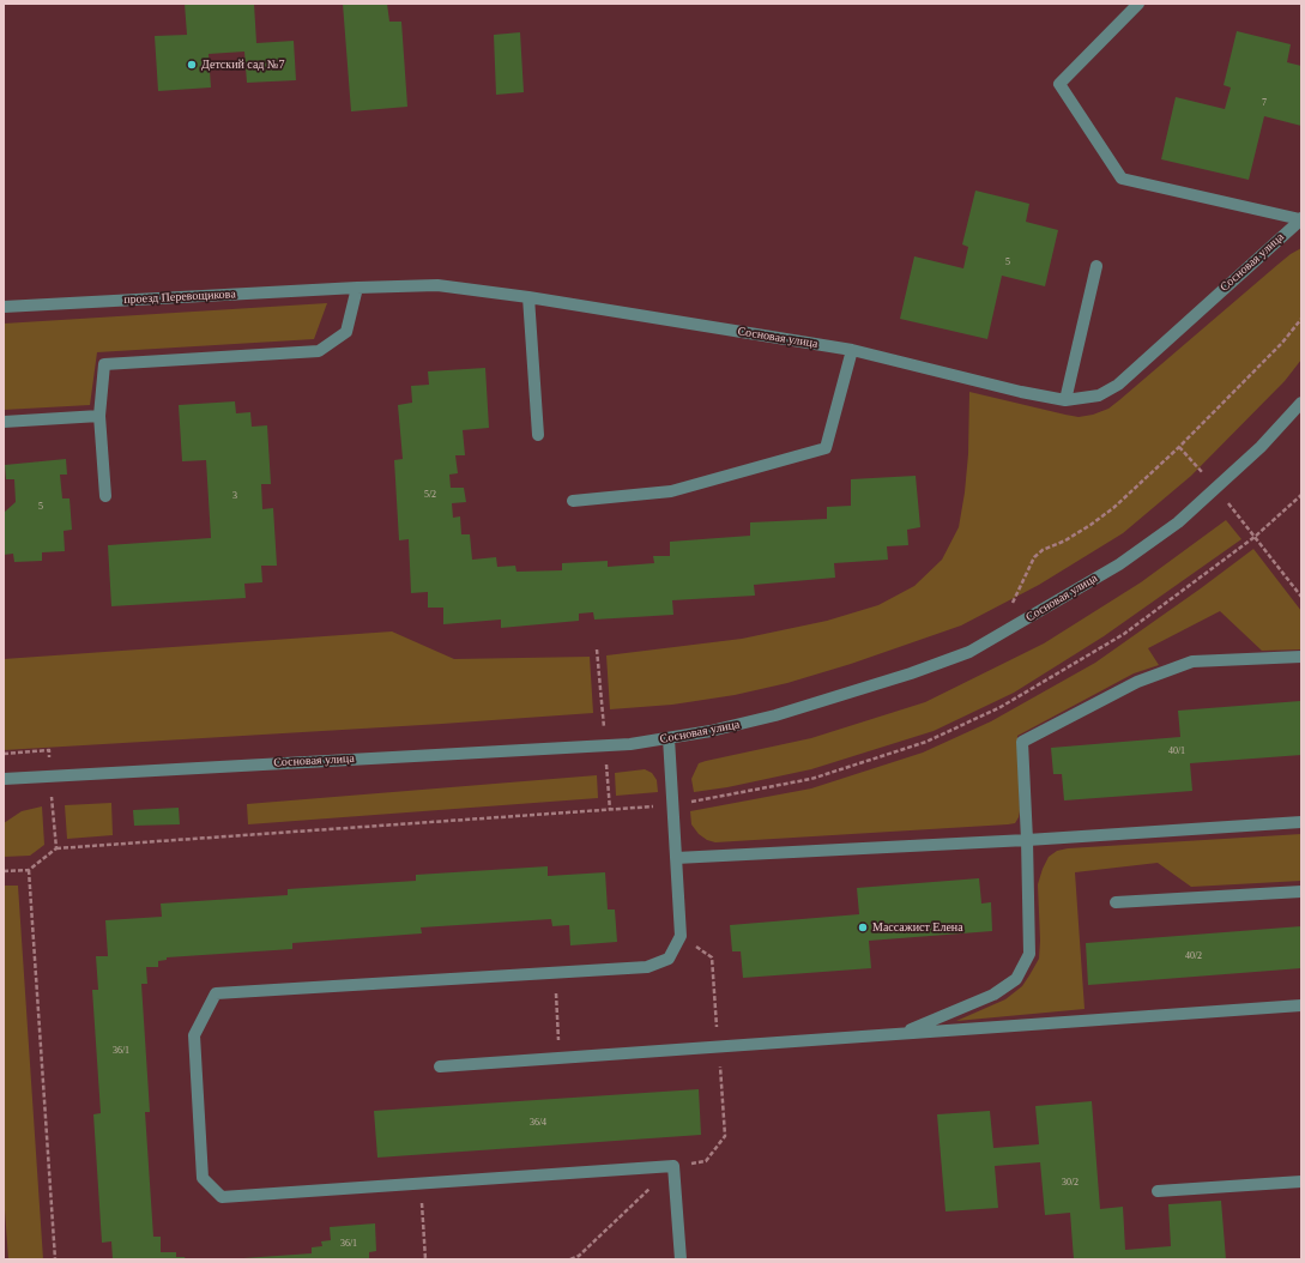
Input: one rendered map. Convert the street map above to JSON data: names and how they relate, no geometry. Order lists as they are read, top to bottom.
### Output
{
  "streets": {
    "street": ["Сосновая улица", "проезд Перевощикова"]
  },
  "crossings": [
    ["Сосновая улица", "проезд Перевощикова"]
  ],
  "places": ["Детский сад №7", "Массажист Елена"],
  "house_numbers": [
    "7",
    "5",
    "5/2",
    "3",
    "5",
    "40/1",
    "40/2",
    "36/1",
    "36/4",
    "30/2",
    "36/1"
  ]
}
